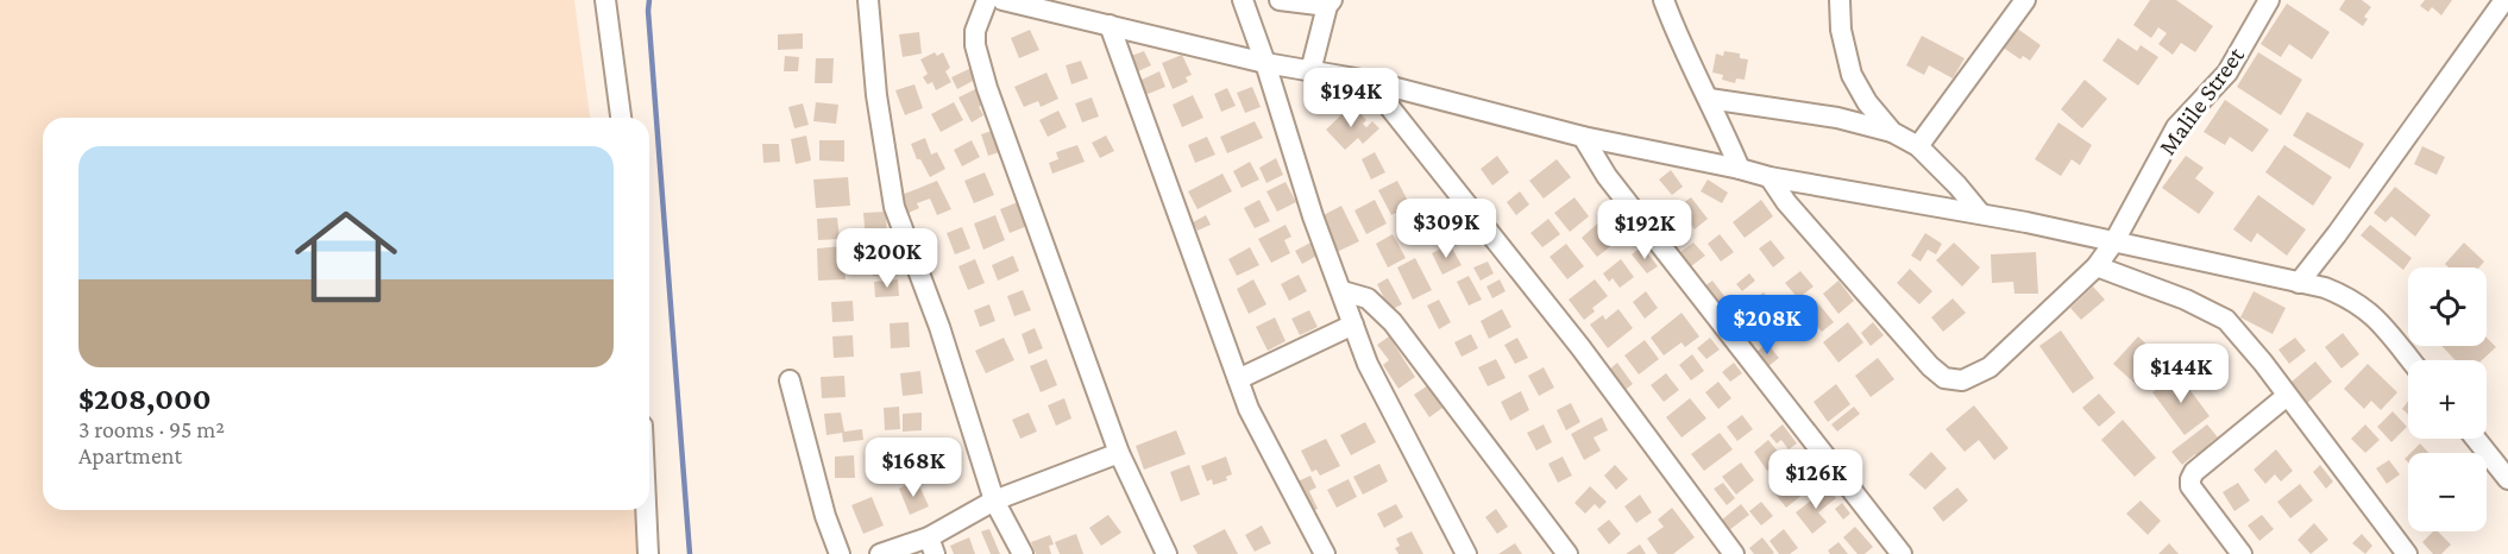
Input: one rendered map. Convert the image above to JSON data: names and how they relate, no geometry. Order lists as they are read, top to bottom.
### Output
{
  "streets": {
    "street": ["Malile Street"]
  },
  "page": {
    "price": [
      "$194K",
      "$309K",
      "$192K",
      "$200K",
      "$208K",
      "$144K",
      "$168K",
      "$126K"
    ],
    "list": [
      {
        "name": "$208,000",
        "note": "3 rooms · 95 m² · Apartment"
      }
    ],
    "map_buttons": ["+", "−"]
  }
}
